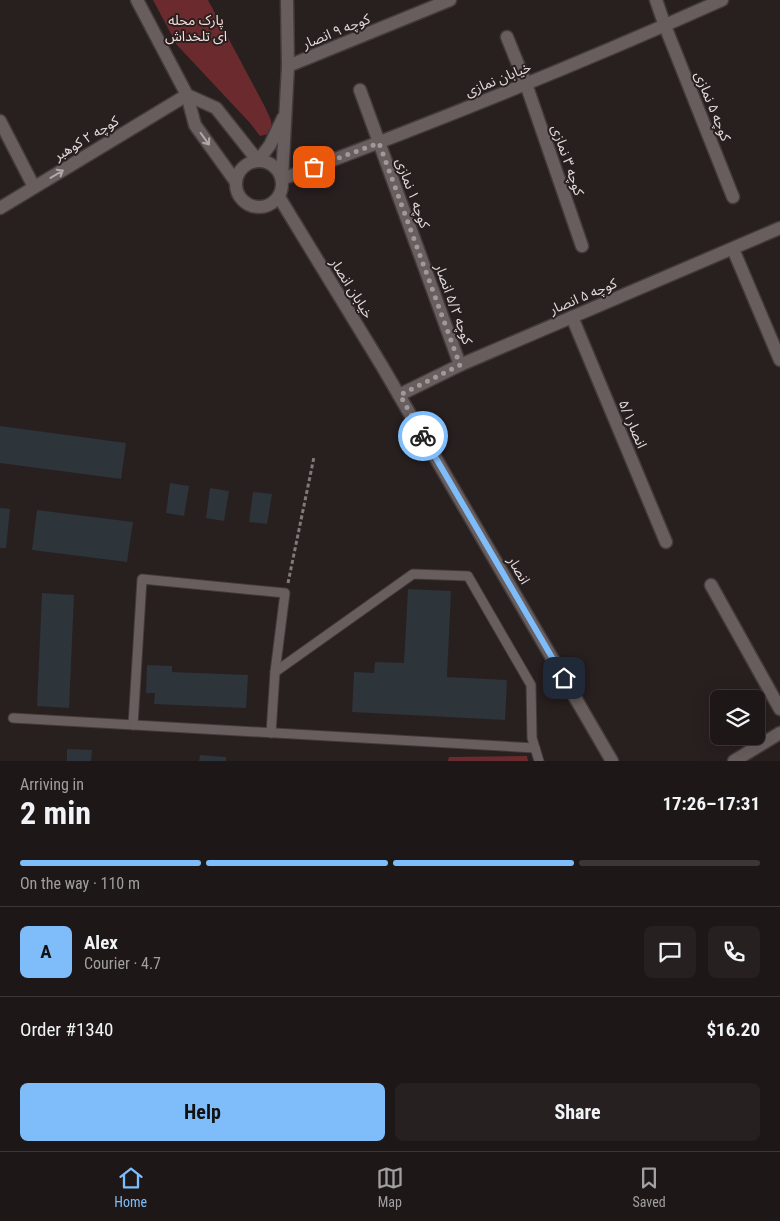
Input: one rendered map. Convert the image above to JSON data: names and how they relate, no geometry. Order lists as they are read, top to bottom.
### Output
{
  "streets": {
    "street": [
      "کوچه ۹ انصار",
      "خیابان نمازی",
      "کوچه ۵ نمازی",
      "کوچه ۲ کوهبر",
      "کوچه ۳ نمازی",
      "کوچه ۱ نمازی",
      "خیابان انصار",
      "کوچه ۵ انصار",
      "کوچه ۵/۲ انصار",
      "انصار۵/۱",
      "انصار"
    ]
  },
  "crossings": [
    ["خیابان نمازی", "کوچه ۵ نمازی"],
    ["خیابان نمازی", "کوچه ۳ نمازی"],
    ["خیابان نمازی", "کوچه ۱ نمازی"],
    ["خیابان نمازی", "خیابان انصار"],
    ["کوچه ۱ نمازی", "کوچه ۵/۲ انصار"],
    ["خیابان انصار", "کوچه ۵ انصار"],
    ["خیابان انصار", "انصار"],
    ["کوچه ۵ انصار", "کوچه ۵/۲ انصار"],
    ["کوچه ۵ انصار", "انصار۵/۱"],
    ["کوچه ۵ انصار", "انصار"]
  ],
  "one_way": ["کوچه ۲ کوهبر"],
  "parks": ["پارک محله ای تلخداش"],
  "page": {
    "heading": ["2 min", "Arriving in", "17:26–17:31"],
    "panel": [
      "Alex",
      "Courier · 4.7",
      "Order #1340",
      "$16.20"
    ],
    "bar": "On the way · 110 m",
    "round": "A",
    "buttons": ["Help", "Share"],
    "tabs": ["Home", "Map", "Saved"]
  }
}
